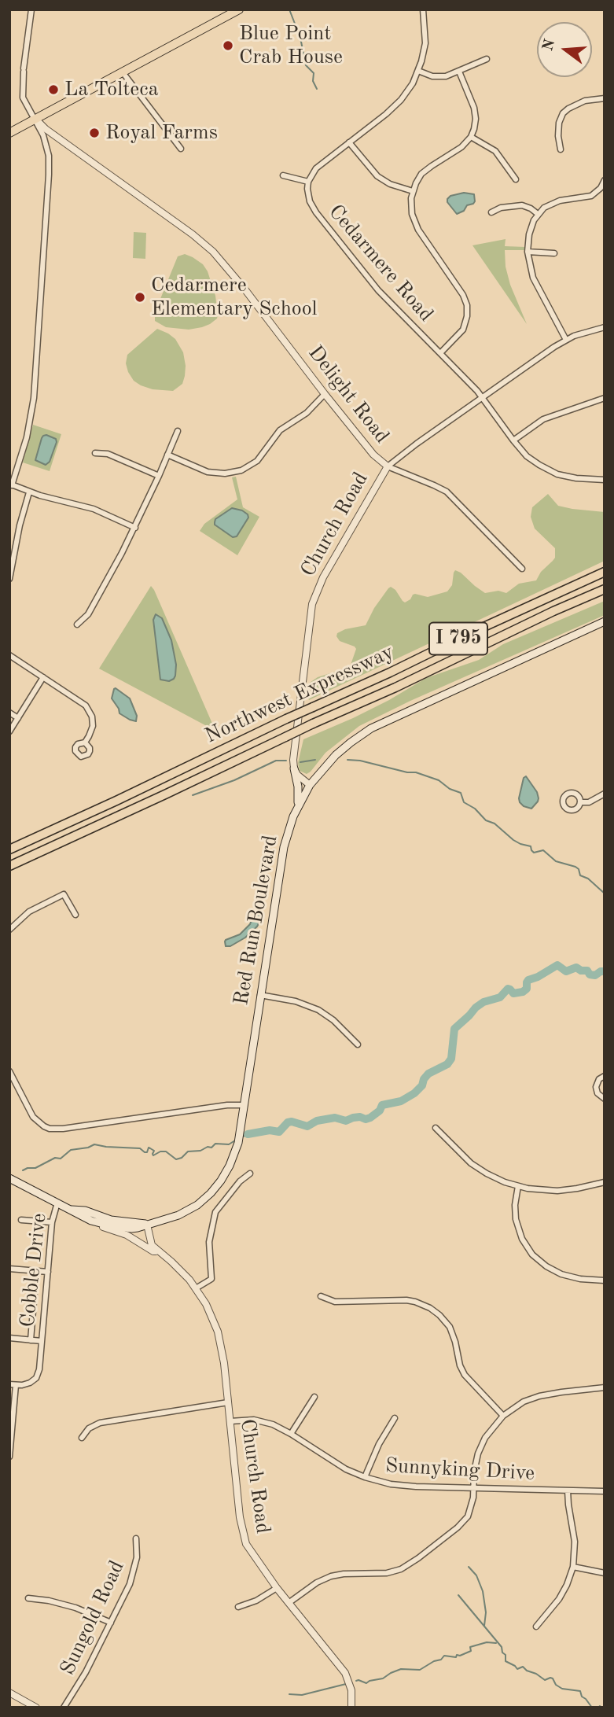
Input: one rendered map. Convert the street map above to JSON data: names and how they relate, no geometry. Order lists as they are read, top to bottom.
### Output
{
  "streets": {
    "highway": ["I 795", "Northwest Expressway"],
    "main road": ["Red Run Boulevard"],
    "street": [
      "Cedarmere Road",
      "Delight Road",
      "Church Road",
      "Cobble Drive",
      "Sunnyking Drive",
      "Sungold Road"
    ]
  },
  "crossings": [
    ["Cedarmere Road", "Church Road"],
    ["Delight Road", "Church Road"],
    ["Church Road", "Red Run Boulevard"],
    ["Church Road", "Sunnyking Drive"],
    ["Red Run Boulevard", "Cobble Drive"]
  ],
  "places": [
    "Blue Point Crab House",
    "La Tolteca",
    "Royal Farms",
    "Cedarmere Elementary School"
  ],
  "north": "left"
}
